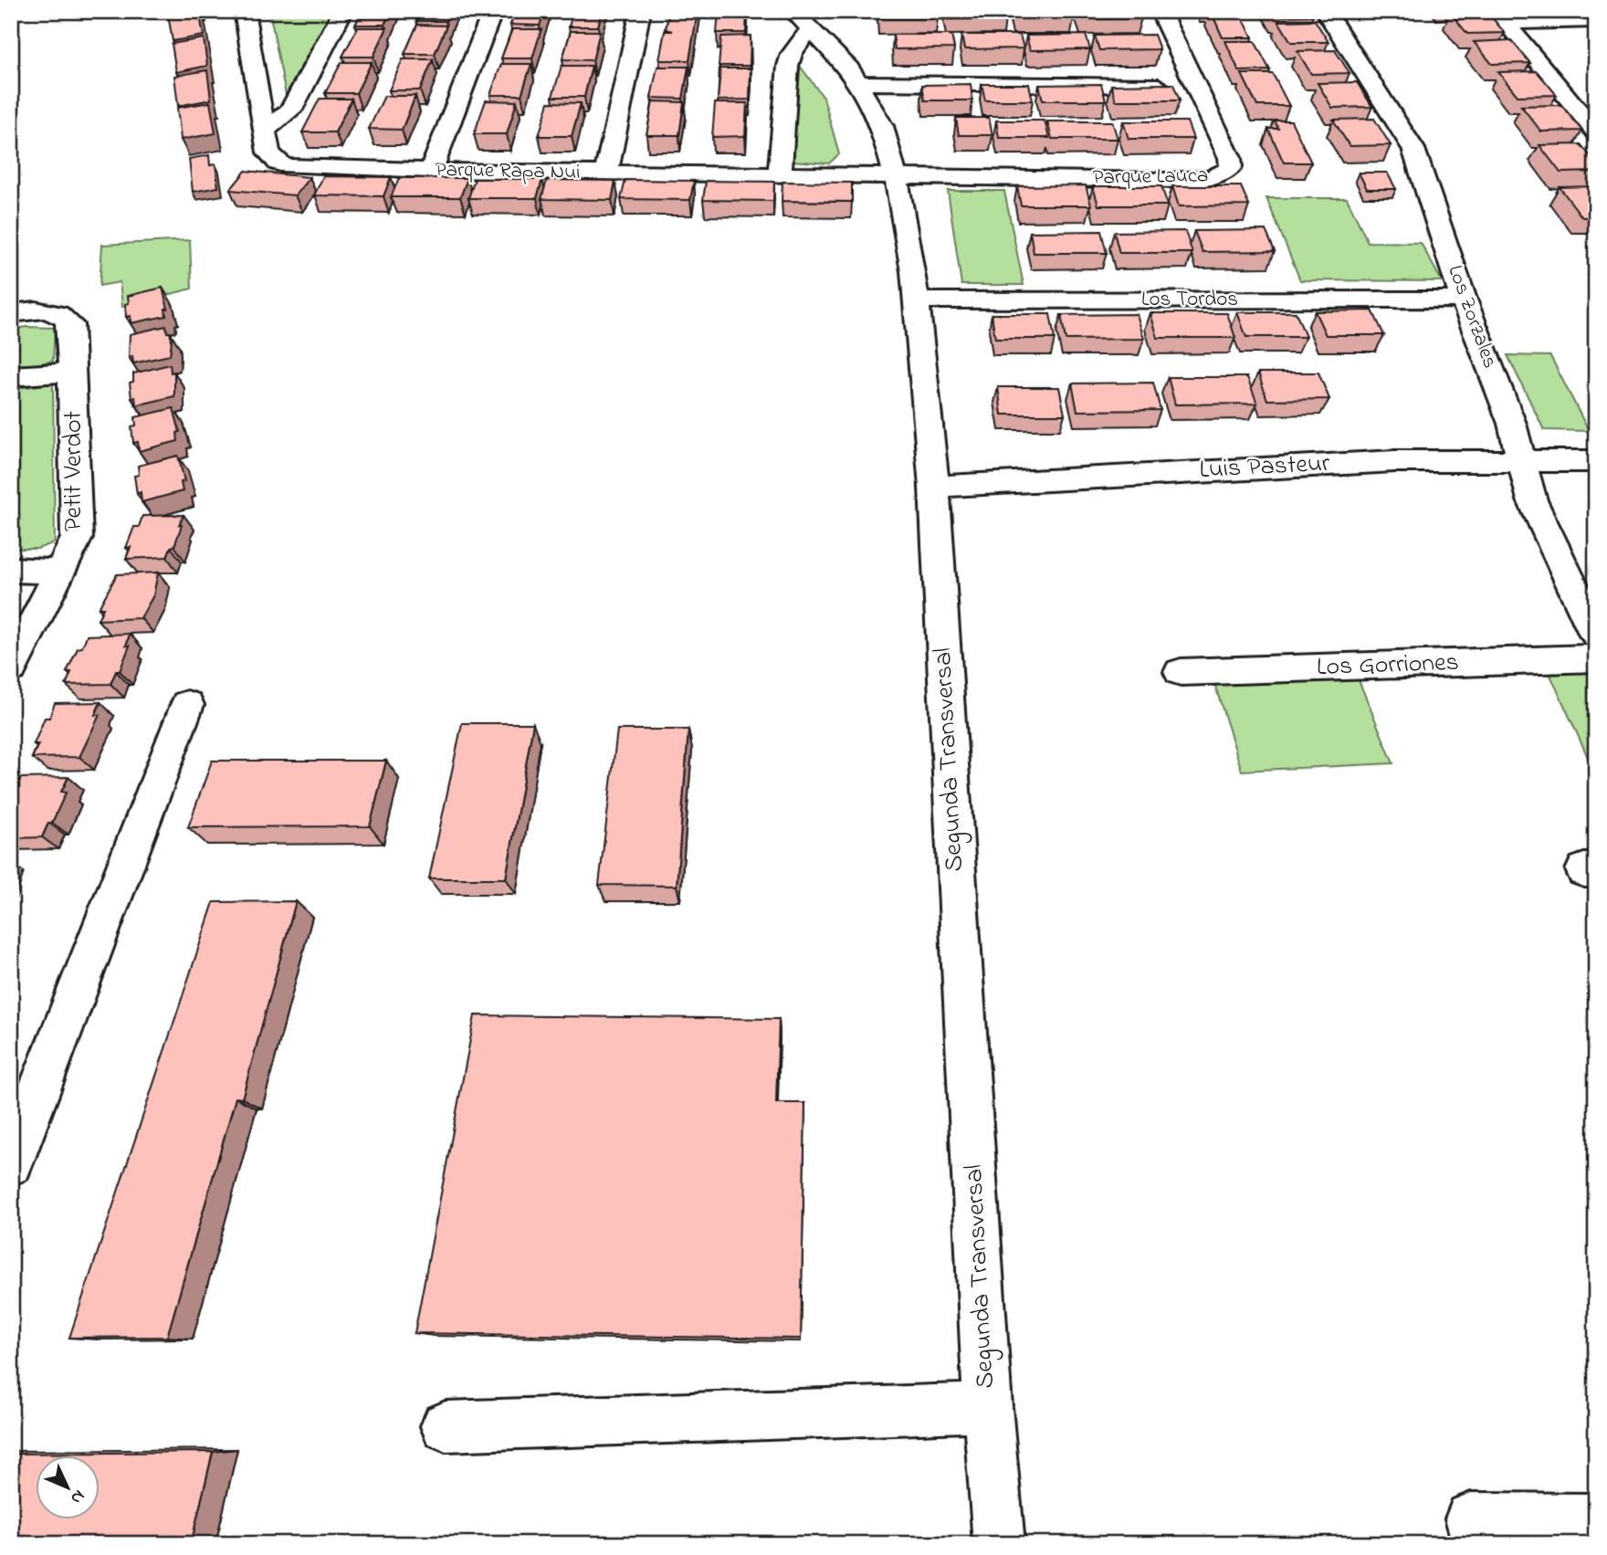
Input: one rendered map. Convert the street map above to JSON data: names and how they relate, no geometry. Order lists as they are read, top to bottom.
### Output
{
  "streets": {
    "street": [
      "Parque Rapa Nui",
      "Parque Lauca",
      "Los Tordos",
      "Los Zorzales",
      "Luis Pasteur",
      "Petit Verdot",
      "Los Gorriones",
      "Segunda Transversal"
    ]
  },
  "crossings": [
    ["Parque Rapa Nui", "Parque Lauca"],
    ["Parque Rapa Nui", "Segunda Transversal"],
    ["Parque Lauca", "Segunda Transversal"],
    ["Los Tordos", "Los Zorzales"],
    ["Los Tordos", "Segunda Transversal"],
    ["Los Zorzales", "Luis Pasteur"],
    ["Luis Pasteur", "Segunda Transversal"]
  ],
  "north": "bottom right"
}
